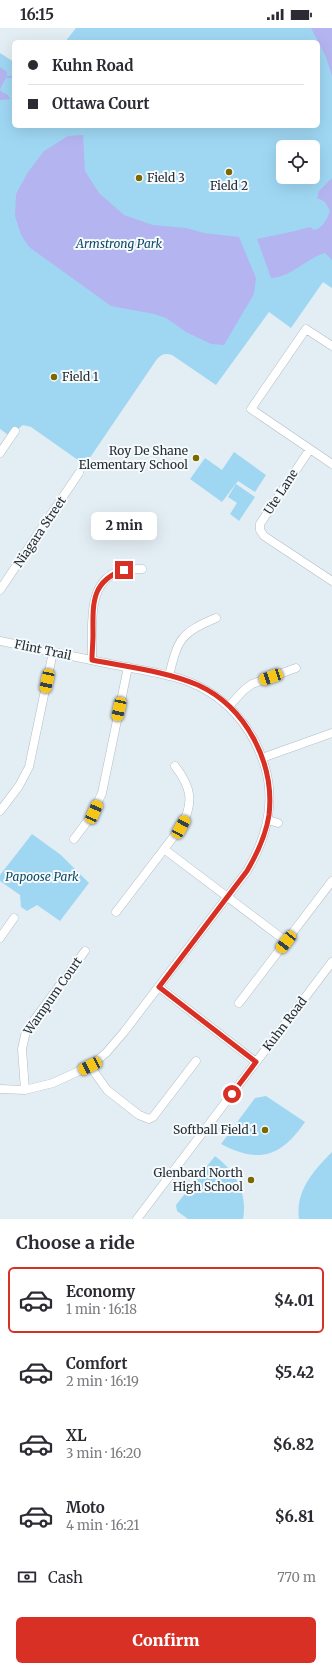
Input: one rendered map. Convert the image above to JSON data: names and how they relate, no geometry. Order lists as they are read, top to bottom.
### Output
{
  "streets": {
    "street": [
      "Ute Lane",
      "Niagara Street",
      "Flint Trail",
      "Wampum Court",
      "Kuhn Road"
    ]
  },
  "crossings": [
    ["Flint Trail", "Wampum Court"]
  ],
  "parks": ["Armstrong Park", "Papoose Park"],
  "places": [
    "Field 2",
    "Field 3",
    "Field 1",
    "Roy De Shane Elementary School",
    "Softball Field 1",
    "Glenbard North High School"
  ],
  "page": {
    "status": "16:15",
    "banner": ["Kuhn Road", "Ottawa Court"],
    "bubble": "2 min",
    "heading": "Choose a ride",
    "list": [
      {
        "name": "Economy",
        "note": "1 min · 16:18",
        "value": "$4.01"
      },
      {
        "name": "Comfort",
        "note": "2 min · 16:19",
        "value": "$5.42"
      },
      {
        "name": "XL",
        "note": "3 min · 16:20",
        "value": "$6.82"
      },
      {
        "name": "Moto",
        "note": "4 min · 16:21",
        "value": "$6.81"
      }
    ],
    "pay": ["Cash", "770 m"],
    "buttons": "Confirm"
  }
}
